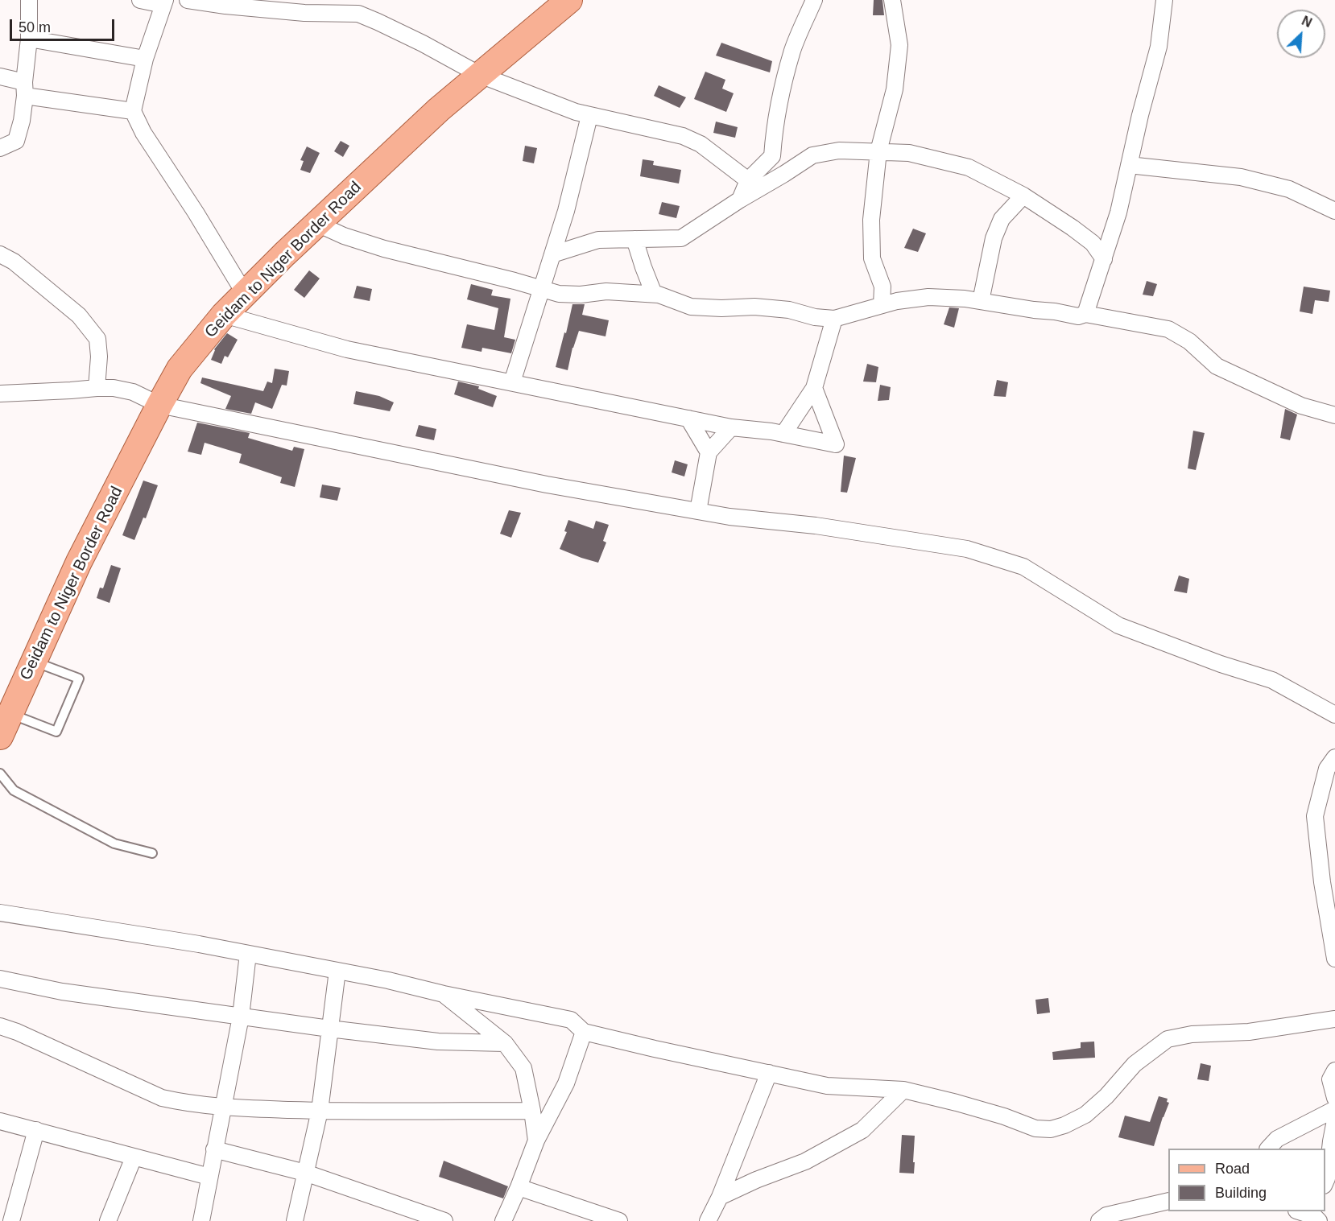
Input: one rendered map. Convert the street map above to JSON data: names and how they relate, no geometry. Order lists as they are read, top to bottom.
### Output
{
  "streets": {
    "main road": ["Geidam to Niger Border Road"]
  },
  "legend": ["Road", "Building"],
  "scale_bar": "50 m",
  "north": "top right"
}
